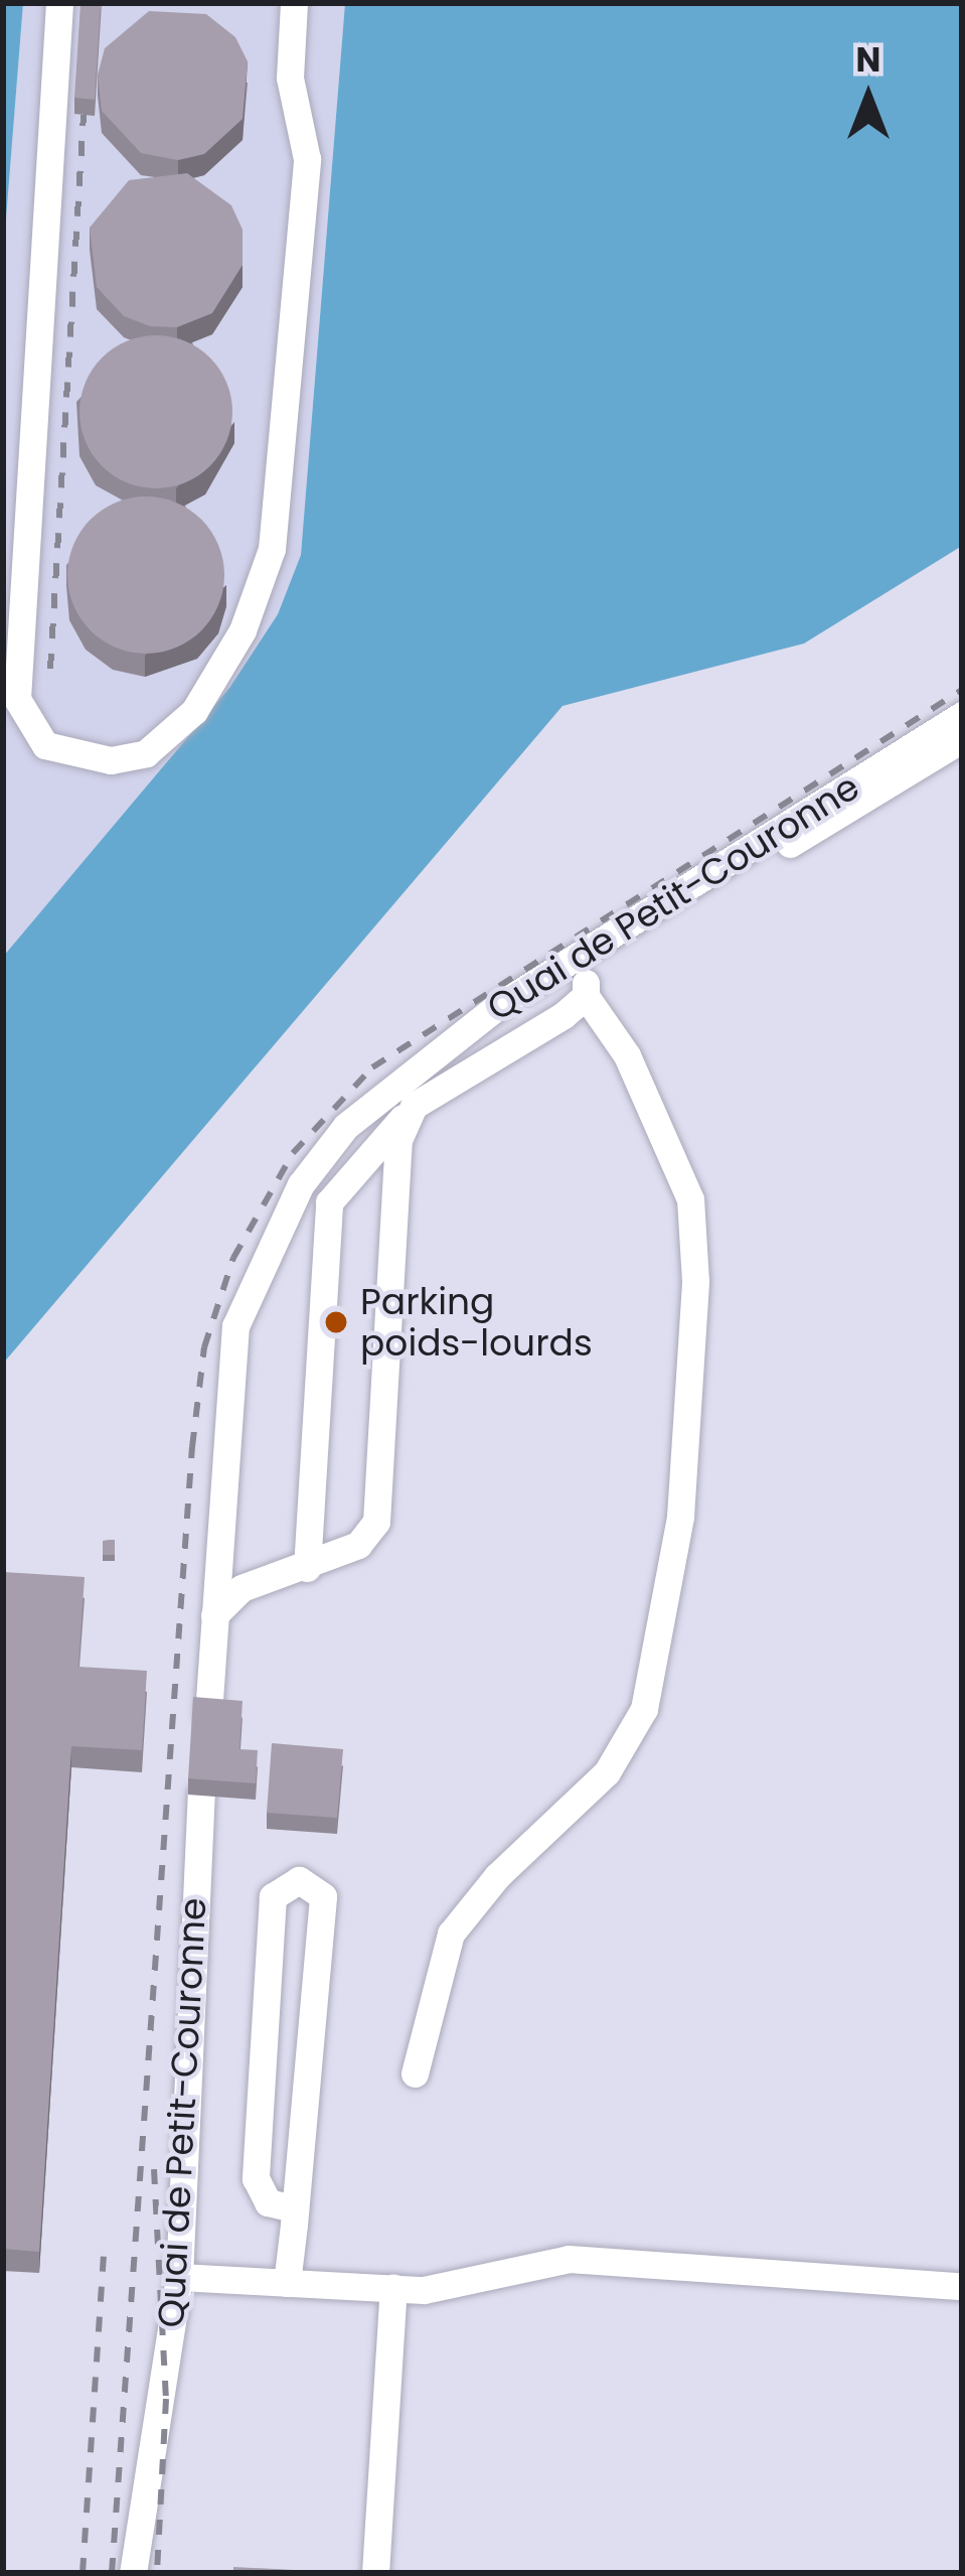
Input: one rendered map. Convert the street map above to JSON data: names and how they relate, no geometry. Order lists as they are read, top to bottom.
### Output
{
  "streets": {
    "street": ["Quai de Petit-Couronne"]
  },
  "places": ["Parking poids-lourds"],
  "north": "top"
}
